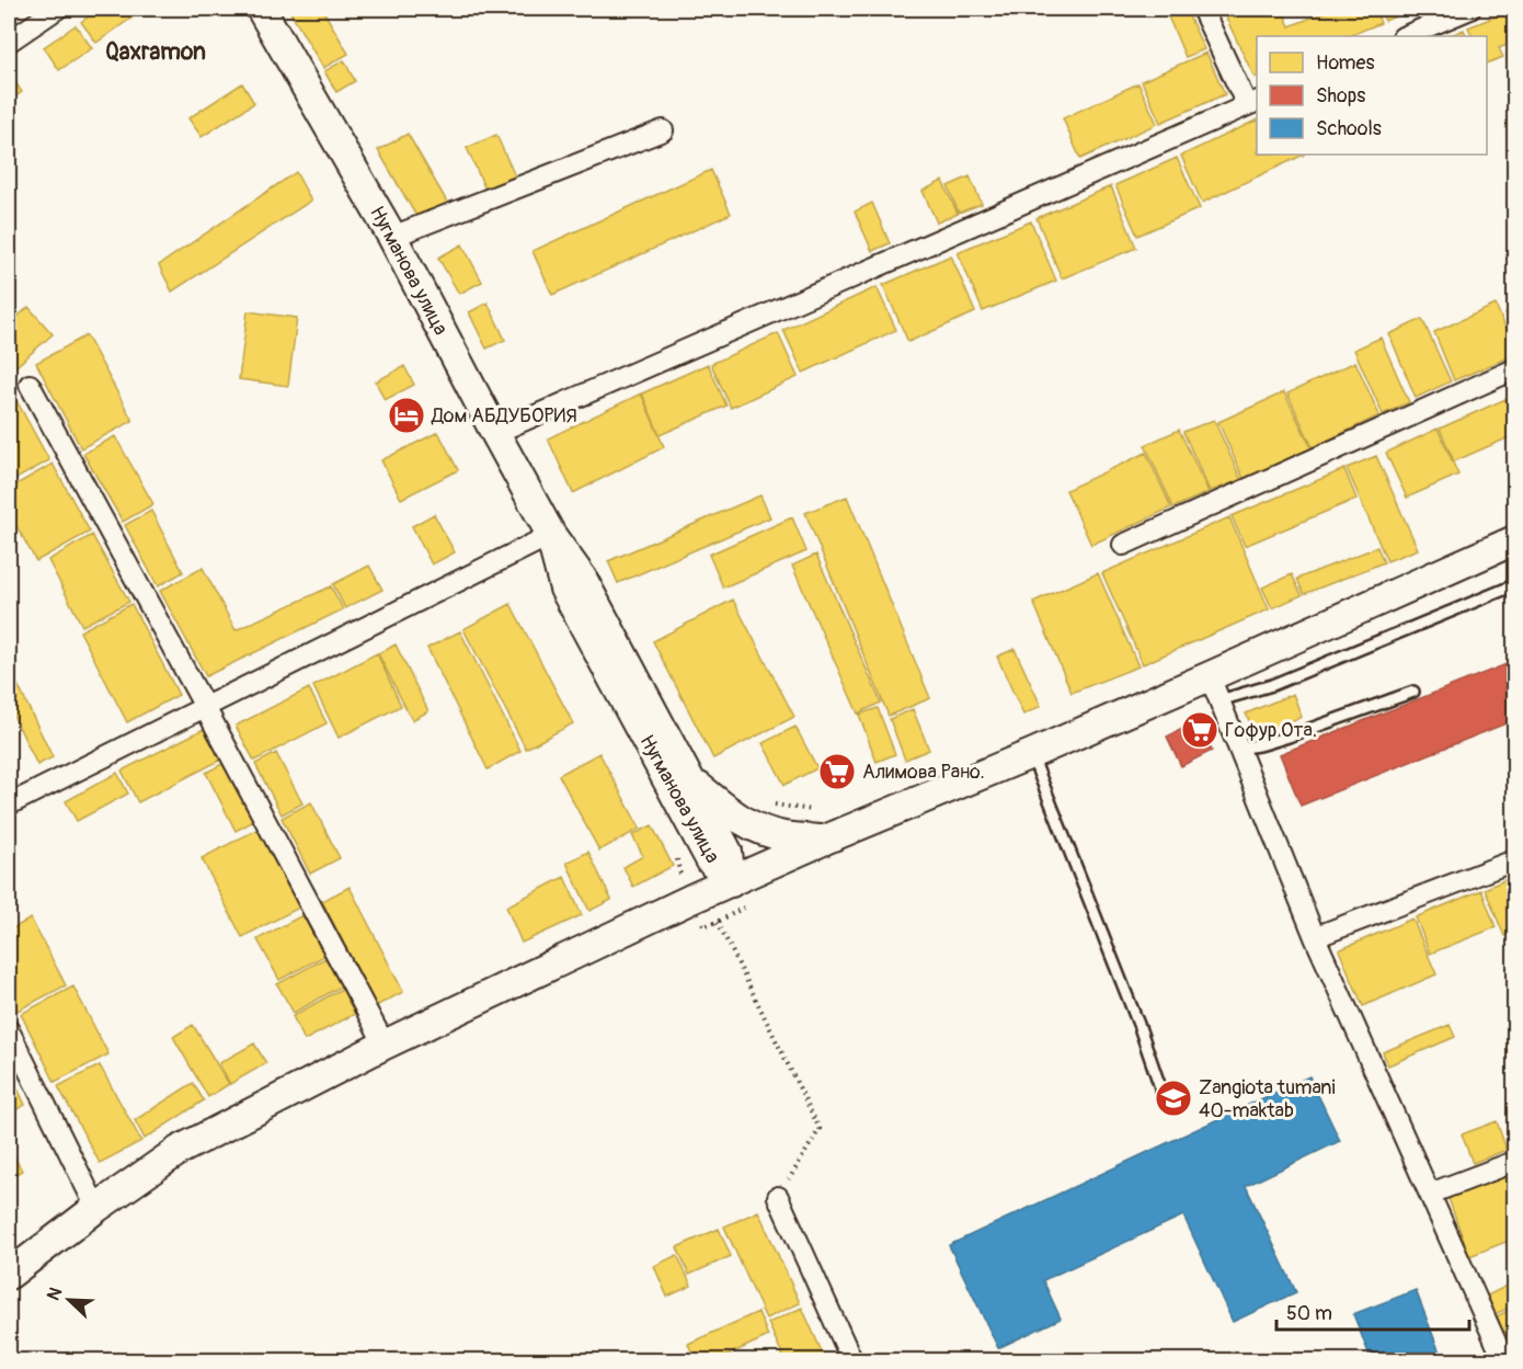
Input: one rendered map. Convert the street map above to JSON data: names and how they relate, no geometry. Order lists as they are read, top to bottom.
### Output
{
  "streets": {
    "main road": ["Нугманова улица"]
  },
  "districts": ["Qaxramon"],
  "places": {
    "hotel": ["Дом АБДУБОРИЯ"],
    "supermarket": ["Гофур Ота.", "Алимова Рано."],
    "school or university": ["Zangiota tumani 40-maktab"]
  },
  "legend": ["Homes", "Shops", "Schools"],
  "scale_bar": "50 m",
  "north": "top left"
}
